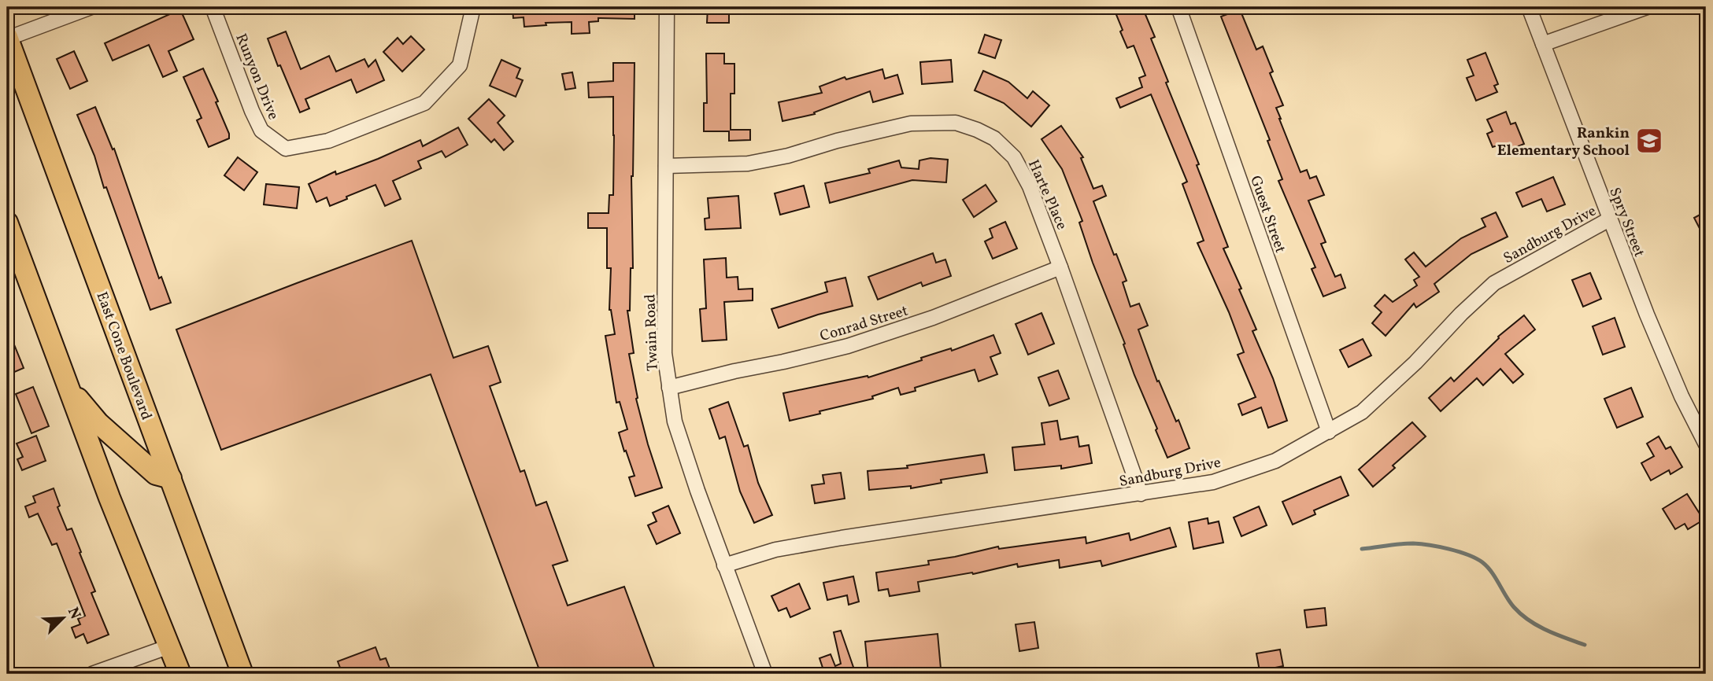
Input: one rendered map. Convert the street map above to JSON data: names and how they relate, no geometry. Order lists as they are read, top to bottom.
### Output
{
  "streets": {
    "main road": ["East Cone Boulevard"],
    "street": [
      "Runyon Drive",
      "Harte Place",
      "Guest Street",
      "Spry Street",
      "Sandburg Drive",
      "Conrad Street",
      "Twain Road"
    ]
  },
  "crossings": [
    ["Harte Place", "Sandburg Drive"],
    ["Harte Place", "Conrad Street"],
    ["Harte Place", "Twain Road"],
    ["Guest Street", "Sandburg Drive"],
    ["Spry Street", "Sandburg Drive"],
    ["Sandburg Drive", "Twain Road"],
    ["Conrad Street", "Twain Road"]
  ],
  "places": {
    "school or university": ["Rankin Elementary School"]
  },
  "north": "top right"
}
